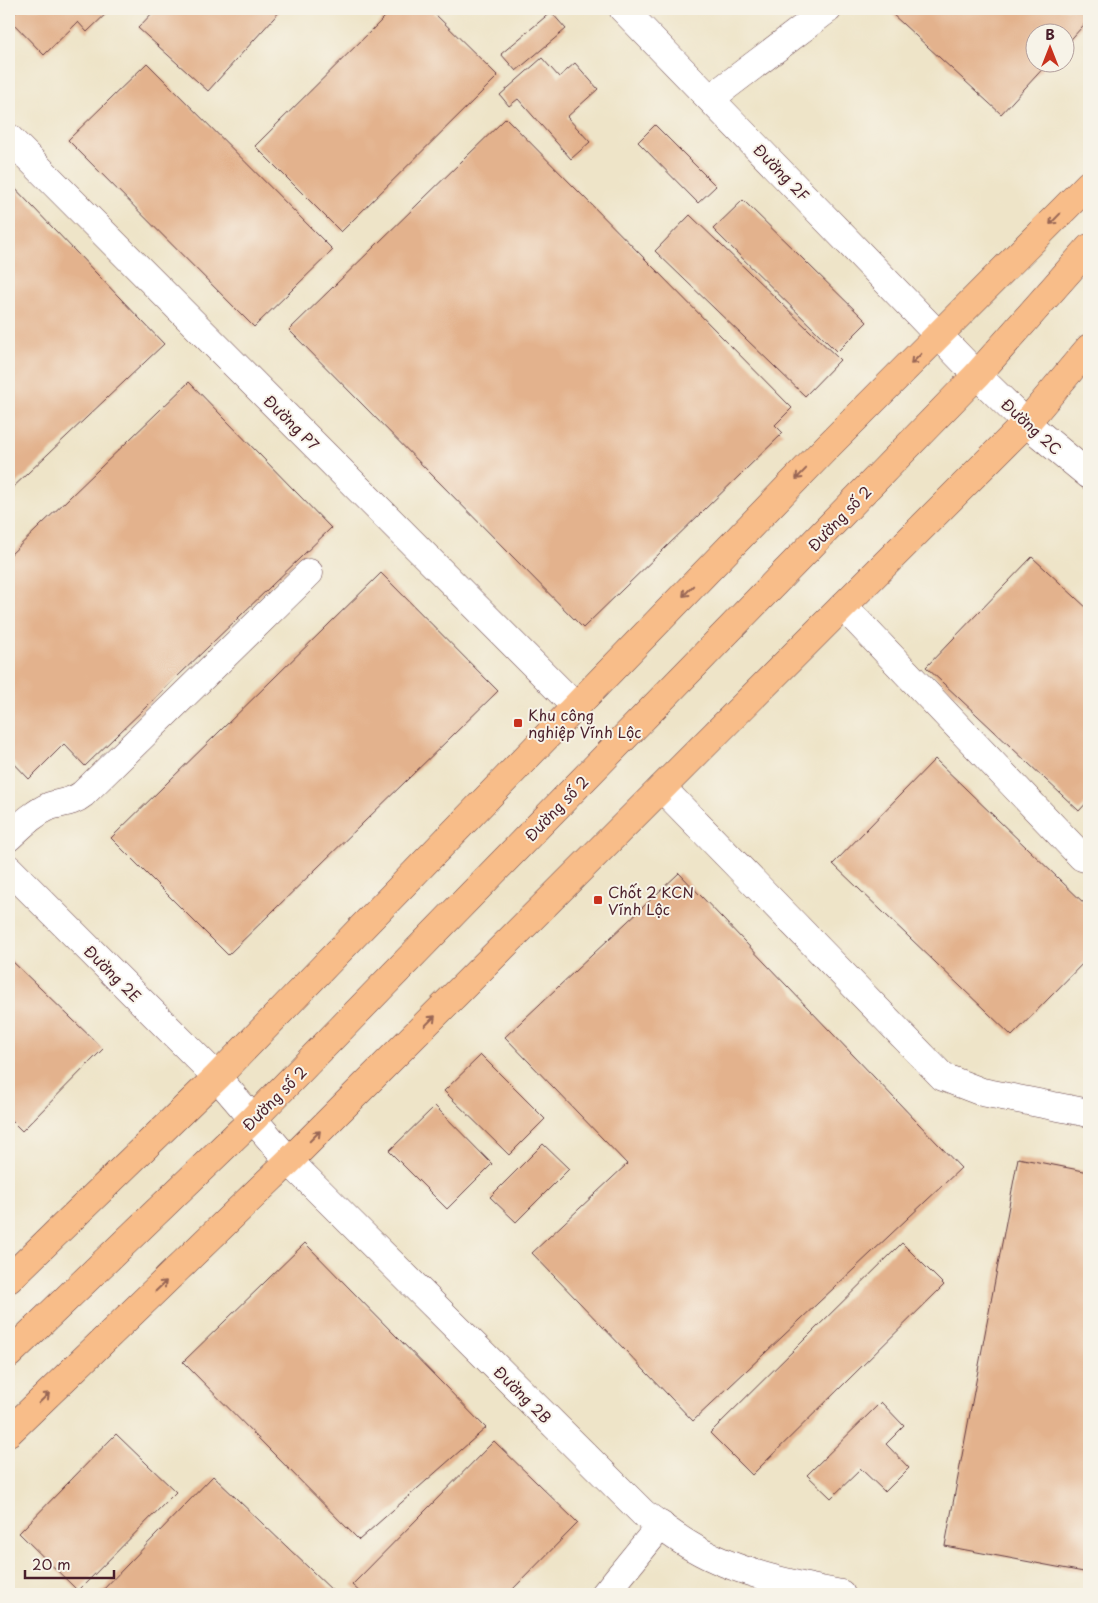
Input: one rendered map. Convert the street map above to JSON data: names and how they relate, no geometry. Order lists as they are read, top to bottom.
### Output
{
  "streets": {
    "main road": ["Đường số 2"],
    "street": [
      "Đường 2F",
      "Đường P7",
      "Đường 2C",
      "Đường 2E",
      "Đường 2B"
    ]
  },
  "crossings": [
    ["Đường 2F", "Đường 2C"],
    ["Đường 2F", "Đường số 2"],
    ["Đường 2C", "Đường số 2"],
    ["Đường số 2", "Đường 2E"],
    ["Đường số 2", "Đường 2B"],
    ["Đường 2E", "Đường 2B"]
  ],
  "places": {
    "transit": ["Khu công nghiệp Vĩnh Lộc", "Chốt 2 KCN Vĩnh Lộc"]
  },
  "scale_bar": "20 m",
  "north": "top"
}
